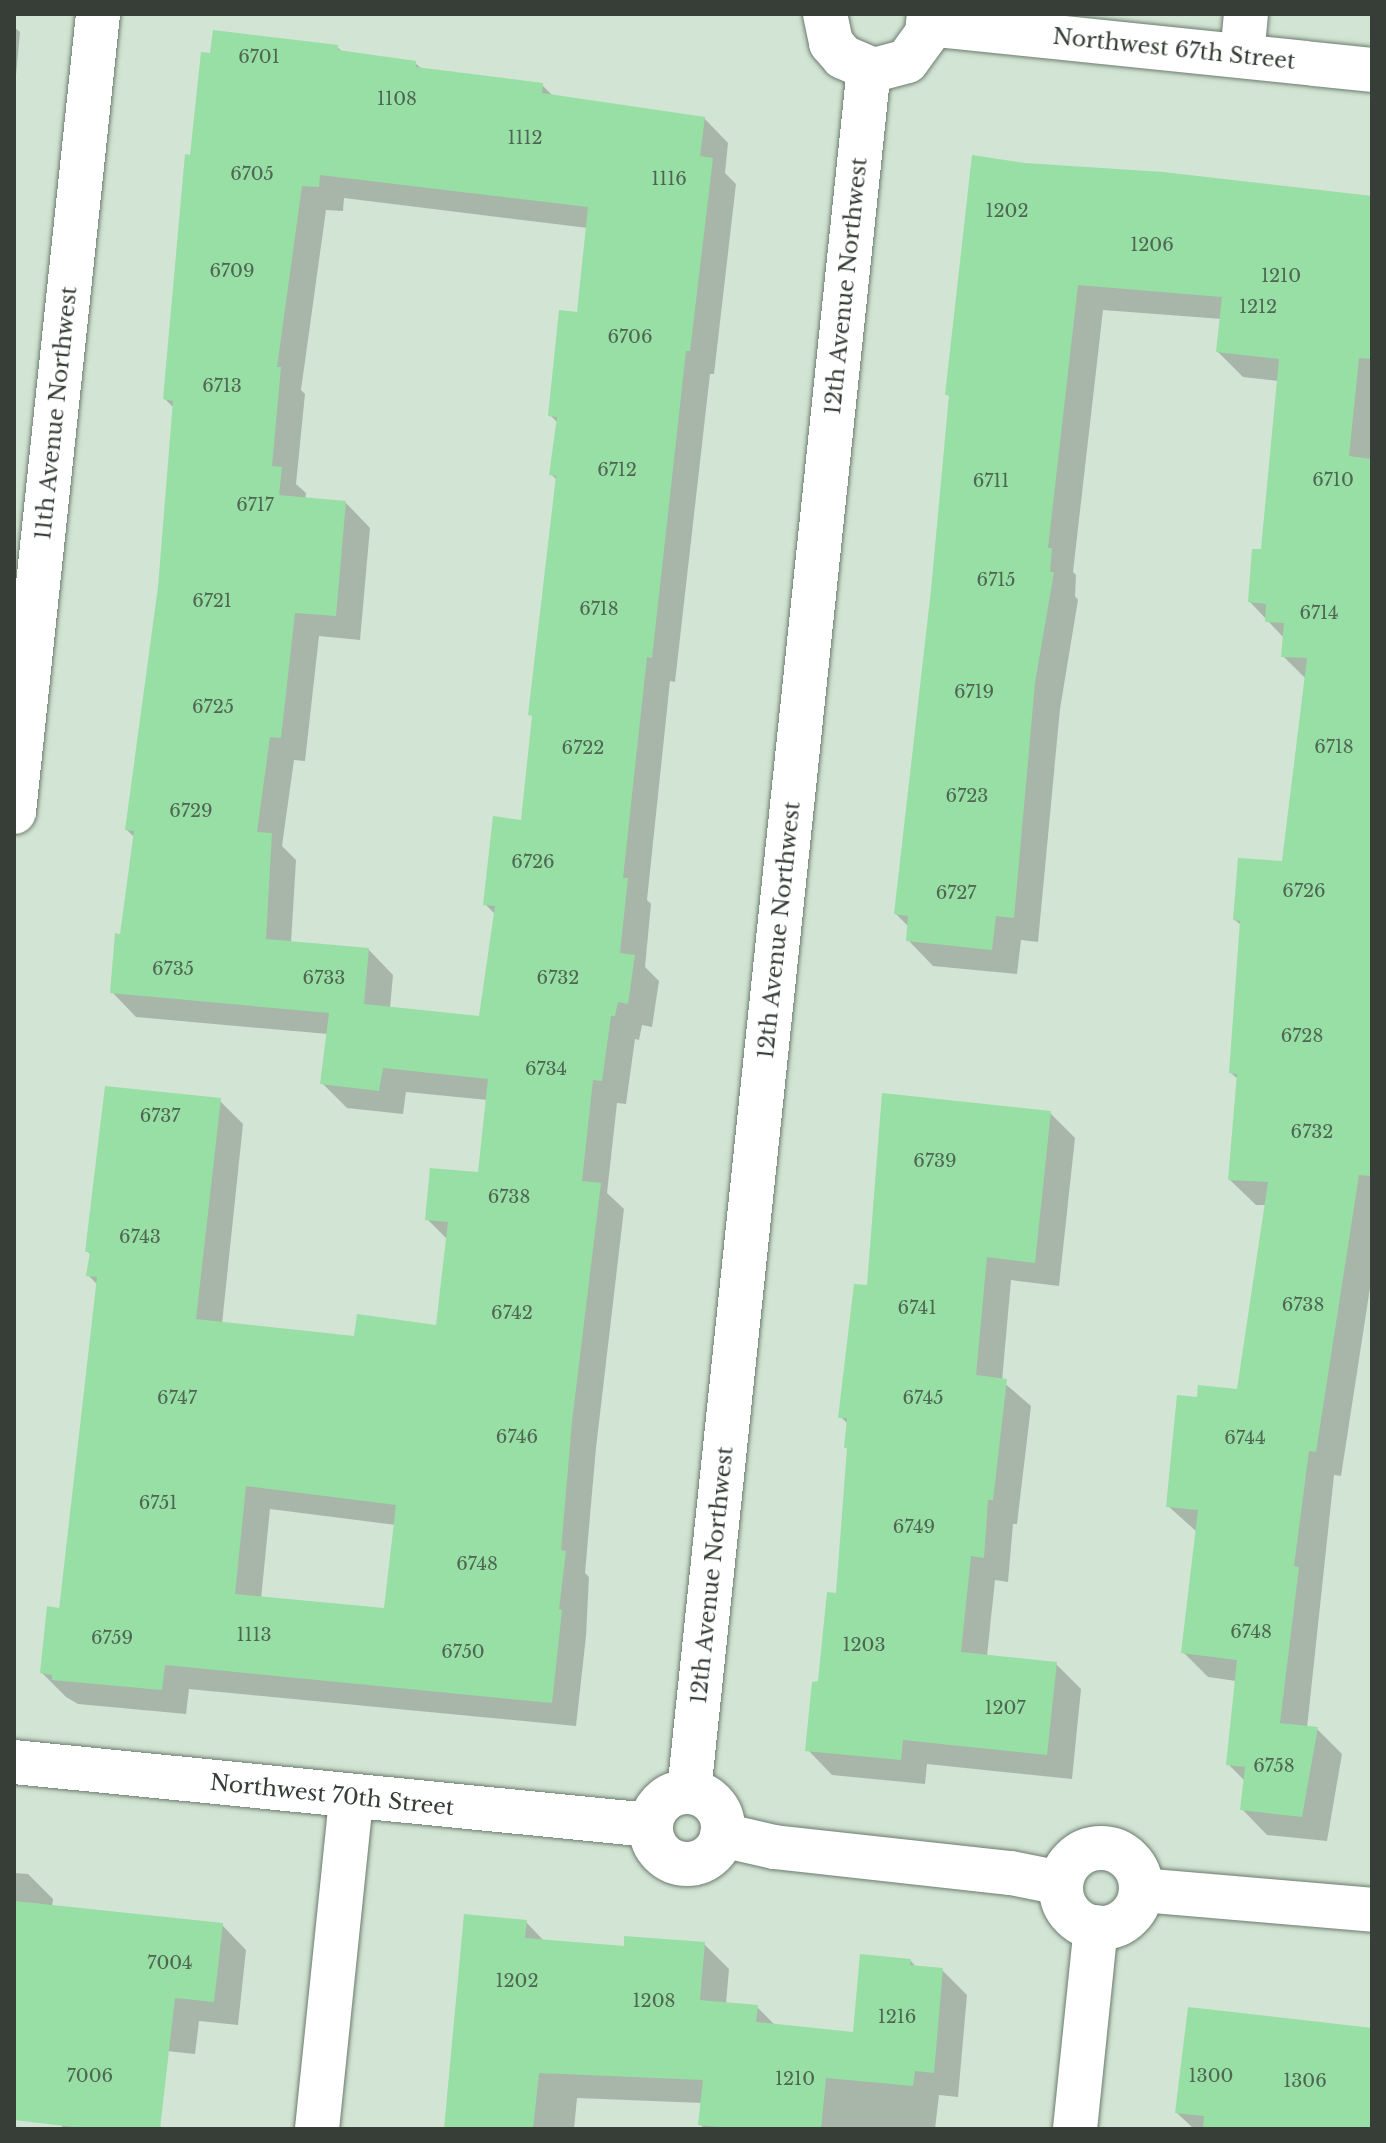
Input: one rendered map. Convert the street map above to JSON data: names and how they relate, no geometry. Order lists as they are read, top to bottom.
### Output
{
  "streets": {
    "street": [
      "Northwest 67th Street",
      "12th Avenue Northwest",
      "11th Avenue Northwest",
      "Northwest 70th Street"
    ]
  },
  "crossings": [
    ["12th Avenue Northwest", "Northwest 70th Street"]
  ],
  "house_numbers": [
    "6701",
    "1108",
    "1112",
    "6705",
    "1116",
    "1202",
    "1206",
    "6709",
    "1210",
    "1212",
    "6706",
    "6713",
    "6712",
    "6710",
    "6711",
    "6717",
    "6715",
    "6721",
    "6718",
    "6714",
    "6719",
    "6725",
    "6718",
    "6722",
    "6723",
    "6729",
    "6726",
    "6726",
    "6727",
    "6735",
    "6733",
    "6732",
    "6728",
    "6734",
    "6737",
    "6732",
    "6739",
    "6738",
    "6743",
    "6738",
    "6741",
    "6742",
    "6747",
    "6745",
    "6746",
    "6744",
    "6751",
    "6749",
    "6748",
    "6748",
    "1113",
    "6759",
    "1203",
    "6750",
    "1207",
    "6758",
    "7004",
    "1202",
    "1208",
    "1216",
    "7006",
    "1300",
    "1210",
    "1306"
  ]
}
